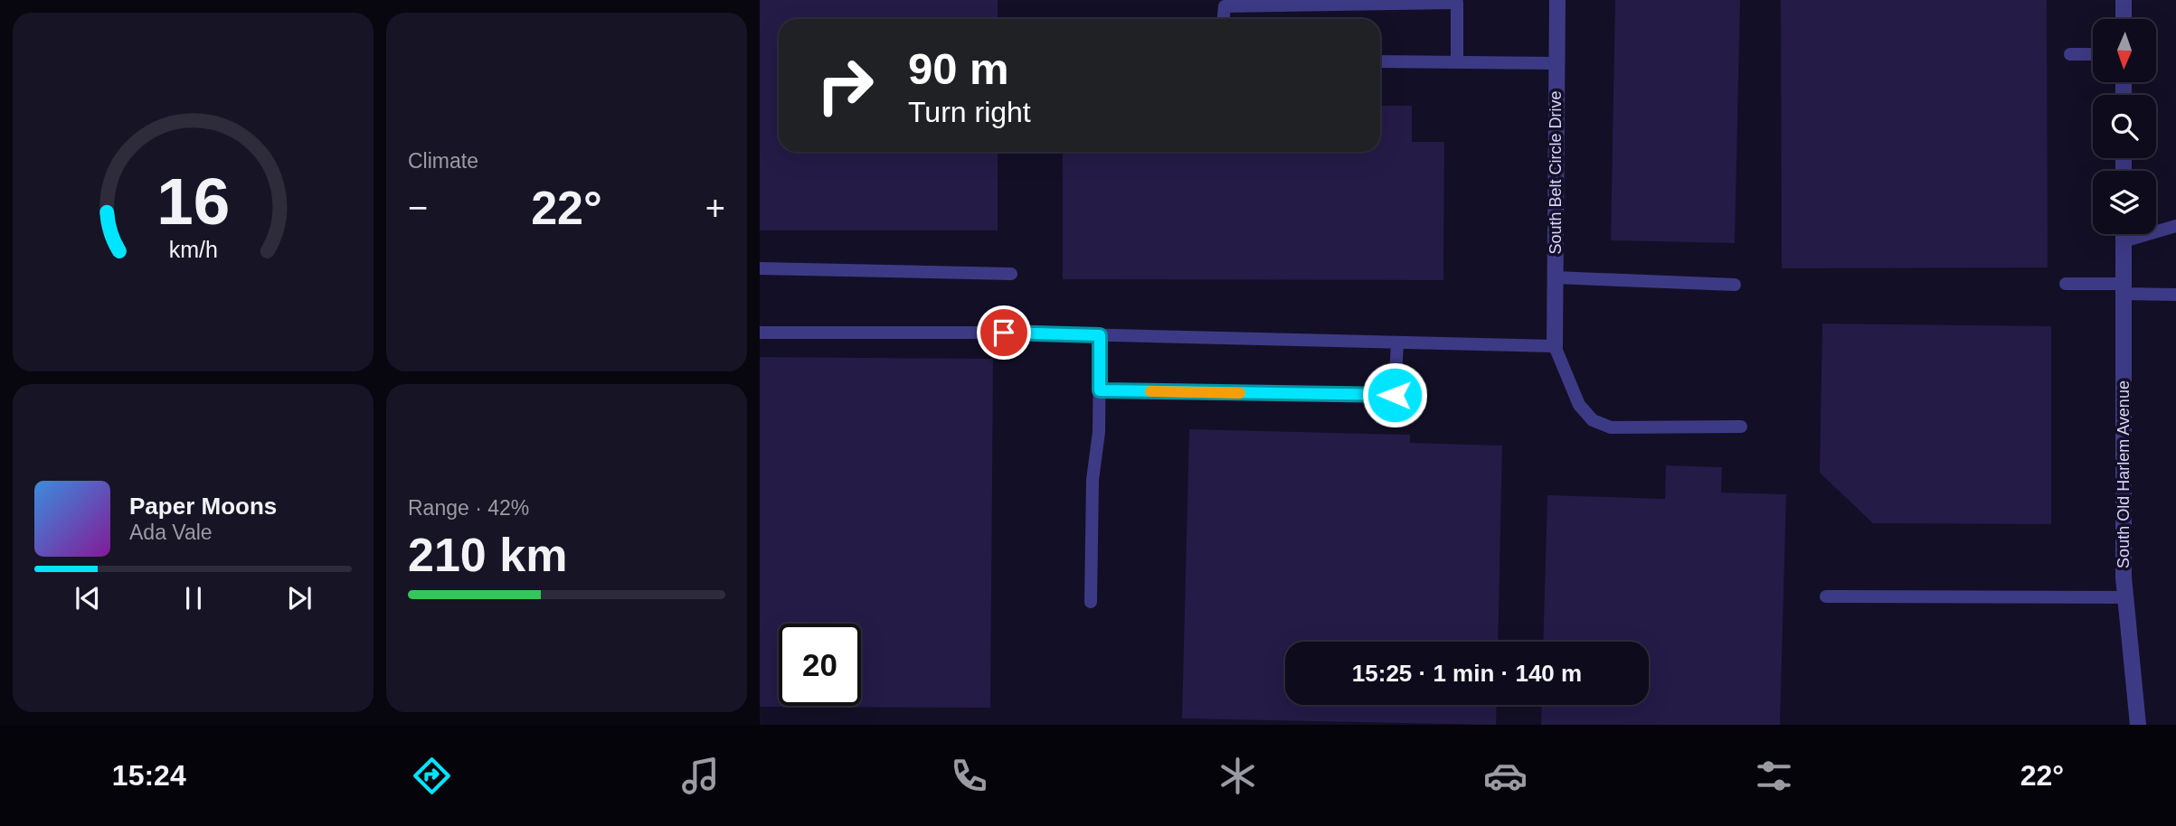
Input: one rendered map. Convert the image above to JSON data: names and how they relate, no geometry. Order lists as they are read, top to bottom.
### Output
{
  "streets": {
    "street": ["South Belt Circle Drive", "South Old Harlem Avenue"]
  },
  "north": "bottom",
  "page": {
    "tile": [
      "Climate",
      ["Range · 42%", "210 km"]
    ],
    "turn": ["90 m", "Turn right"],
    "heat": ["−", "22°", "+"],
    "song": ["Paper Moons", "Ada Vale"],
    "limit": "20",
    "trip": "15:25 · 1 min · 140 m",
    "tabs": ["15:24", "22°"],
    "gauge": ["16", "km/h"]
  }
}
